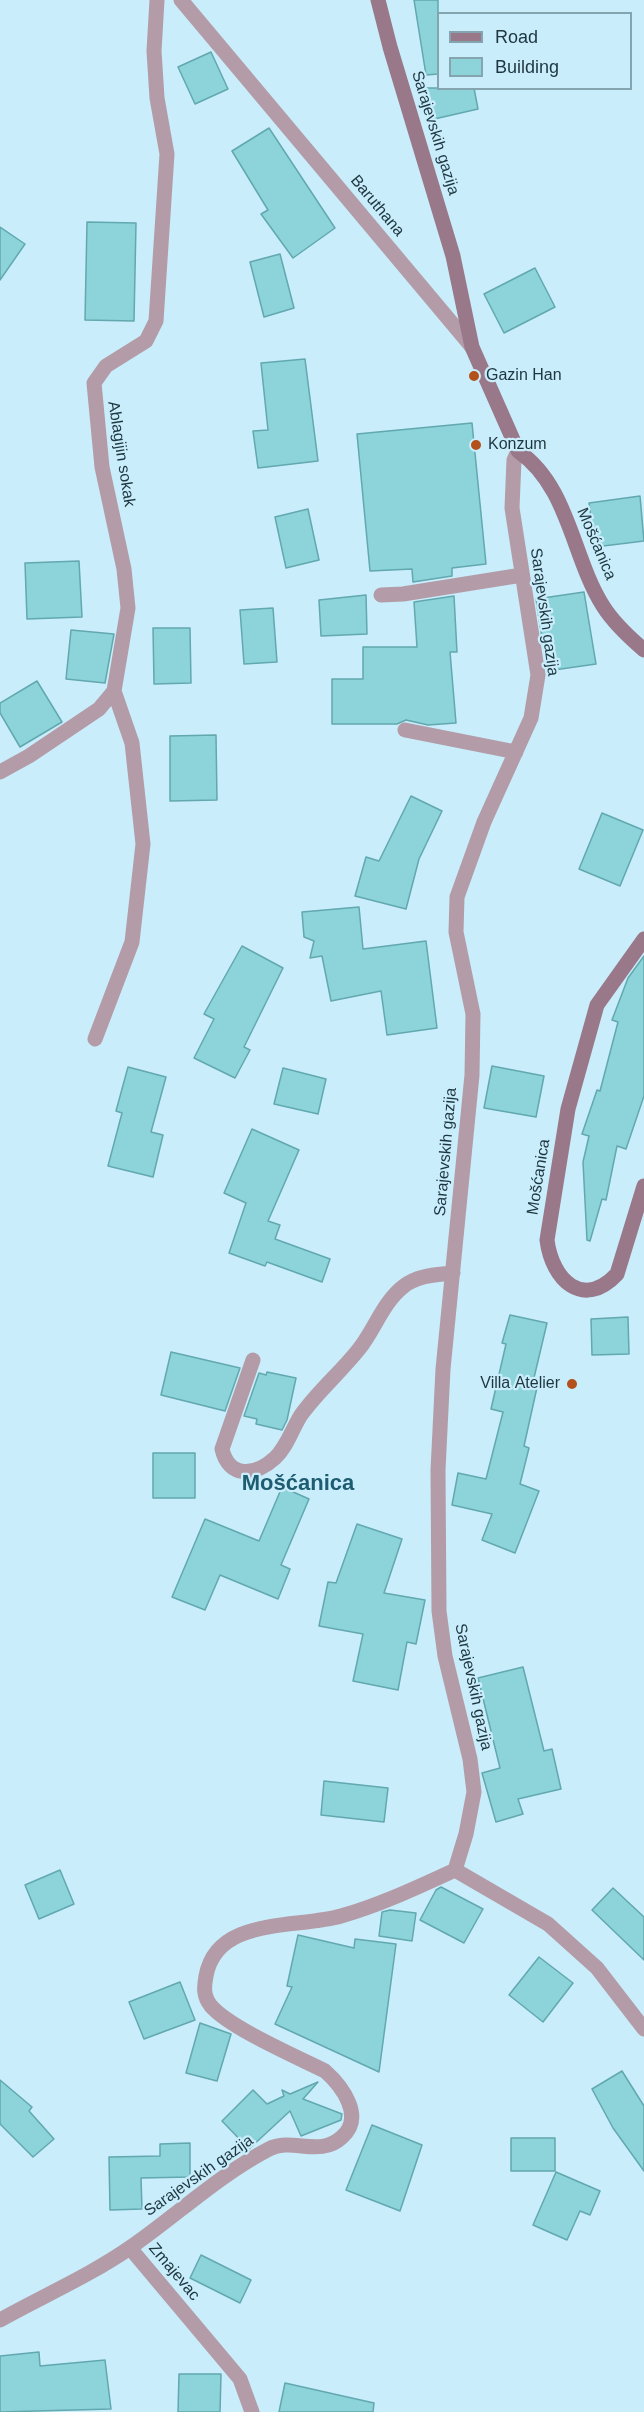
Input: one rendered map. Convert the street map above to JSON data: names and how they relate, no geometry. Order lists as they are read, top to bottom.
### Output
{
  "streets": {
    "main road": ["Sarajevskih gazija", "Baruthana", "Mošćanica"],
    "street": ["Ablagijin sokak", "Zmajevac"]
  },
  "crossings": [
    ["Sarajevskih gazija", "Baruthana"],
    ["Sarajevskih gazija", "Mošćanica"],
    ["Sarajevskih gazija", "Zmajevac"],
    ["Baruthana", "Mošćanica"]
  ],
  "districts": ["Mošćanica"],
  "places": ["Gazin Han", "Konzum", "Villa Atelier"],
  "legend": ["Road", "Building"]
}
